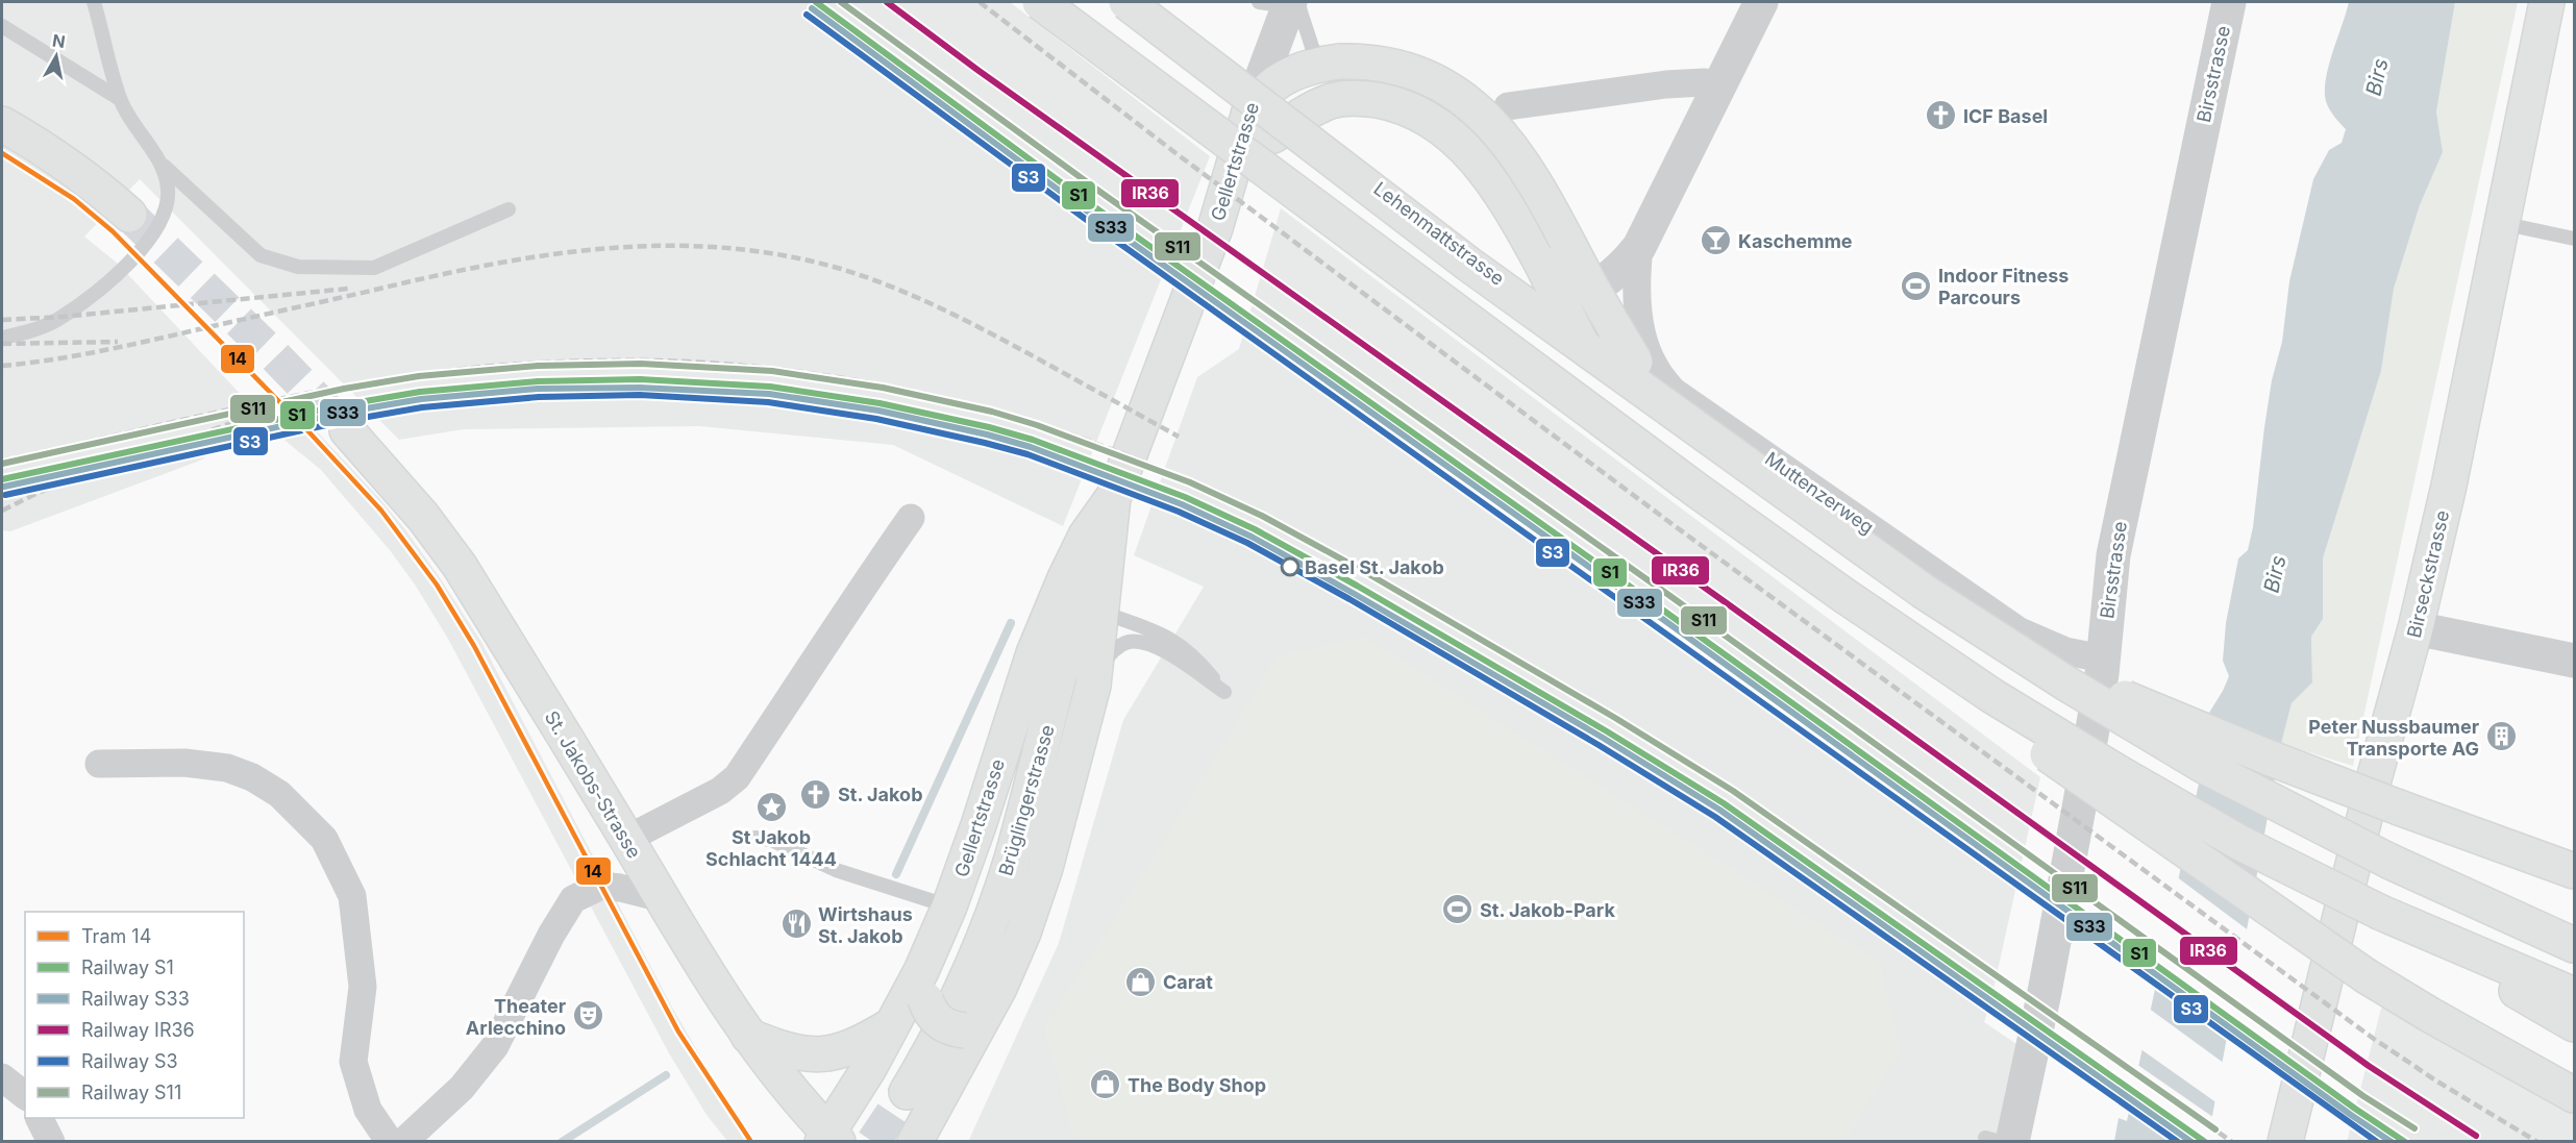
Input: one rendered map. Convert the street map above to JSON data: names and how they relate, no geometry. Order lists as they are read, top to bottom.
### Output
{
  "streets": {
    "main road": [
      "Gellertstrasse",
      "Birseckstrasse",
      "St. Jakobs-Strasse",
      "Brüglingerstrasse"
    ],
    "street": ["Birsstrasse", "Lehenmattstrasse", "Muttenzerweg"]
  },
  "crossings": [
    ["Birsstrasse", "Muttenzerweg"],
    ["Gellertstrasse", "Lehenmattstrasse"],
    ["Gellertstrasse", "St. Jakobs-Strasse"],
    ["Gellertstrasse", "Brüglingerstrasse"],
    ["Lehenmattstrasse", "Muttenzerweg"]
  ],
  "water": ["Birs"],
  "places": {
    "church": ["ICF Basel", "St. Jakob"],
    "bar": ["Kaschemme"],
    "sports": ["Indoor Fitness Parcours", "St. Jakob-Park"],
    "other": ["Basel St. Jakob"],
    "building": ["Peter Nussbaumer Transporte AG"],
    "place": ["St Jakob Schlacht 1444"],
    "restaurant": ["Wirtshaus St. Jakob"],
    "shop": ["Carat", "The Body Shop"],
    "theatre": ["Theater Arlecchino"]
  },
  "lines": [
    "rail line S1",
    "rail line IR36",
    "rail line S11",
    "rail line S33",
    "rail line S3",
    "tram line 14"
  ],
  "legend": [
    "Tram 14",
    "Railway S1",
    "Railway S33",
    "Railway IR36",
    "Railway S3",
    "Railway S11"
  ],
  "north": "top"
}
